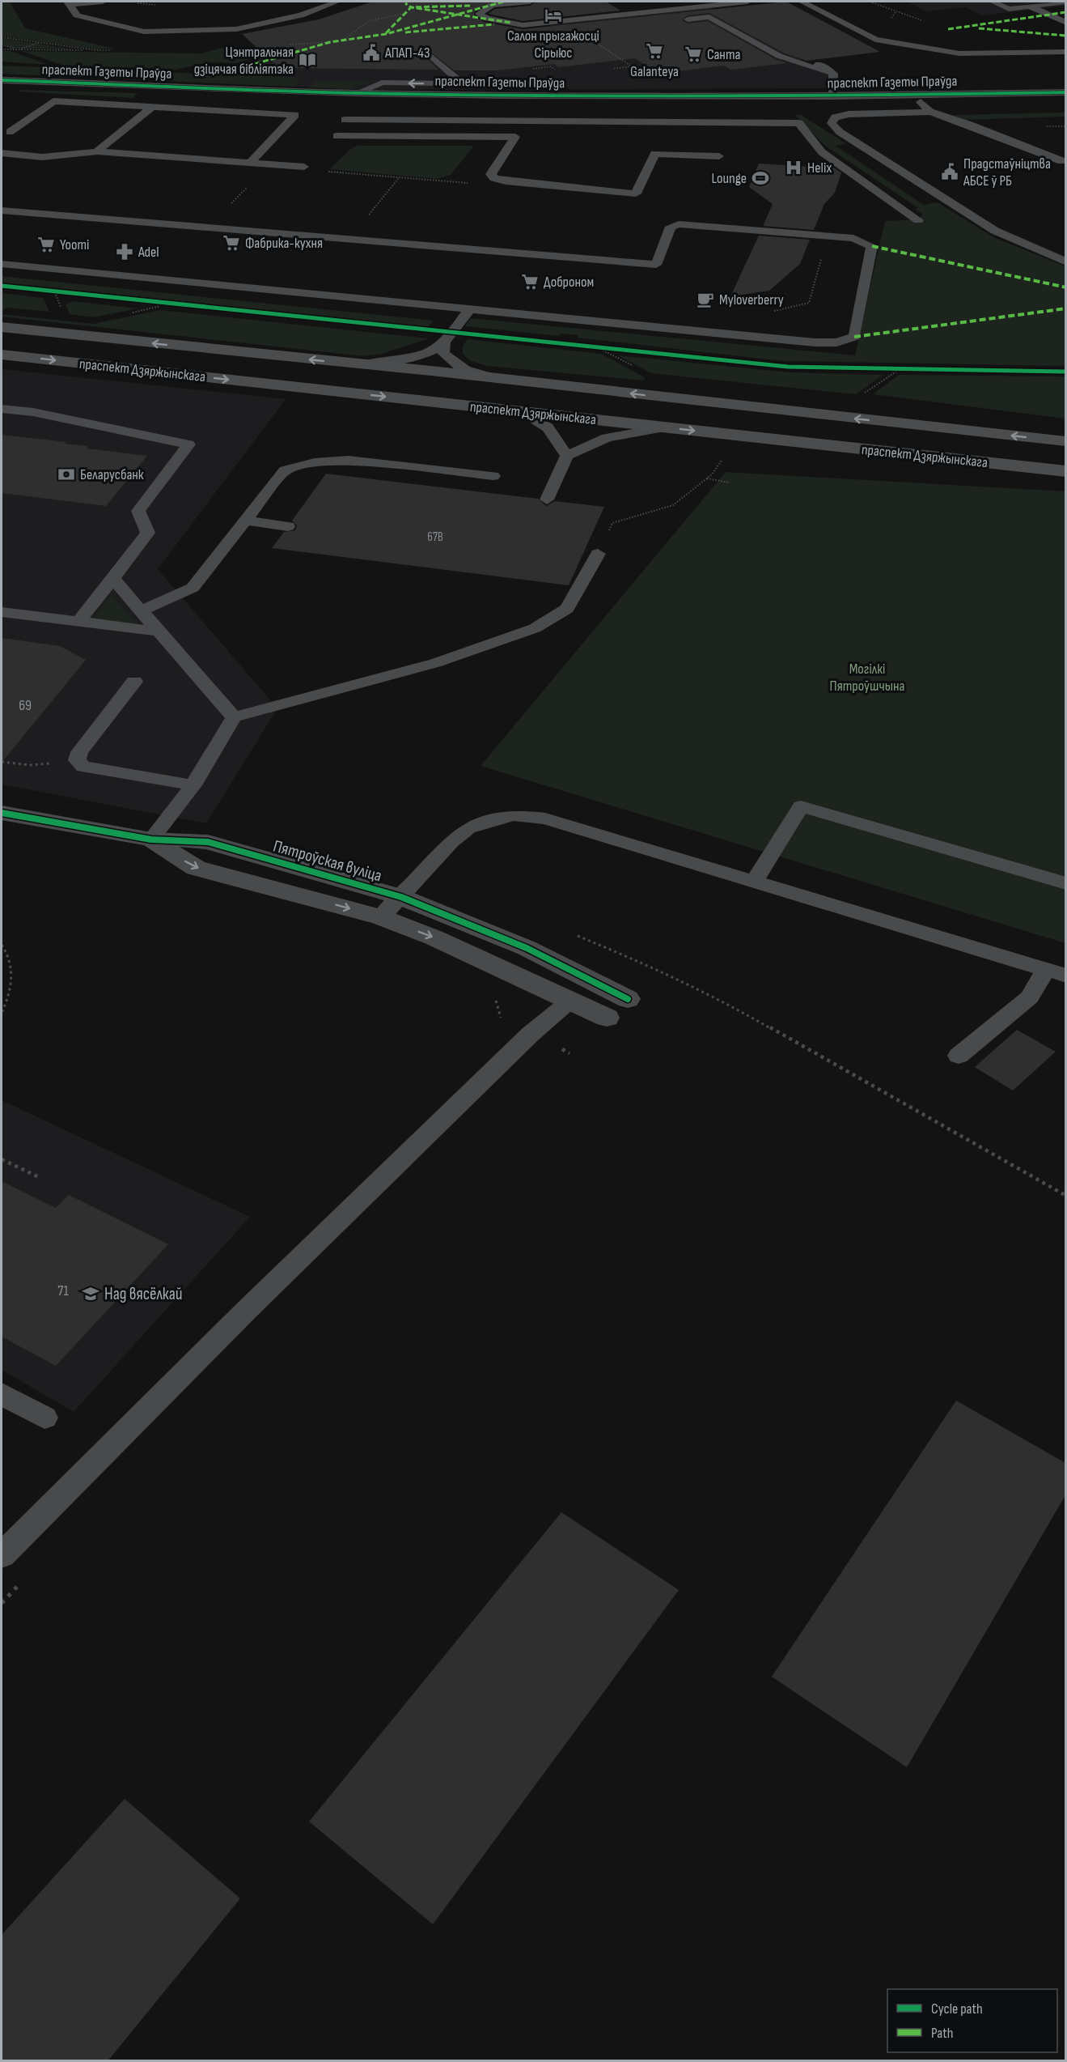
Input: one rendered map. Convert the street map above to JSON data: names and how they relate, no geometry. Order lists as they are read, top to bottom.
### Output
{
  "streets": {
    "main road": ["праспект Дзяржынскага"],
    "street": ["праспект Газеты Праўда", "Пятроўская вуліца"]
  },
  "parks": ["Могілкі Пятроўшчына"],
  "places": {
    "hotel": ["Салон прыгажосці Сірыюс"],
    "supermarket": [
      "Galanteya",
      "Санта",
      "Фабрика-кухня",
      "Yoomi",
      "Доброном"
    ],
    "public building": ["АПАП-43", "Прадстаўніцтва АБСЕ ў РБ"],
    "library": ["Цэнтральная дзіцячая бібліятэка"],
    "hospital": ["Helix"],
    "sports": ["Lounge"],
    "pharmacy": ["Adel"],
    "cafe": ["Myloverberry"],
    "bank": ["Беларусбанк"],
    "school or university": ["Над вясёлкай"]
  },
  "house_numbers": ["67В", "69", "71"],
  "legend": ["Cycle path", "Path"]
}
